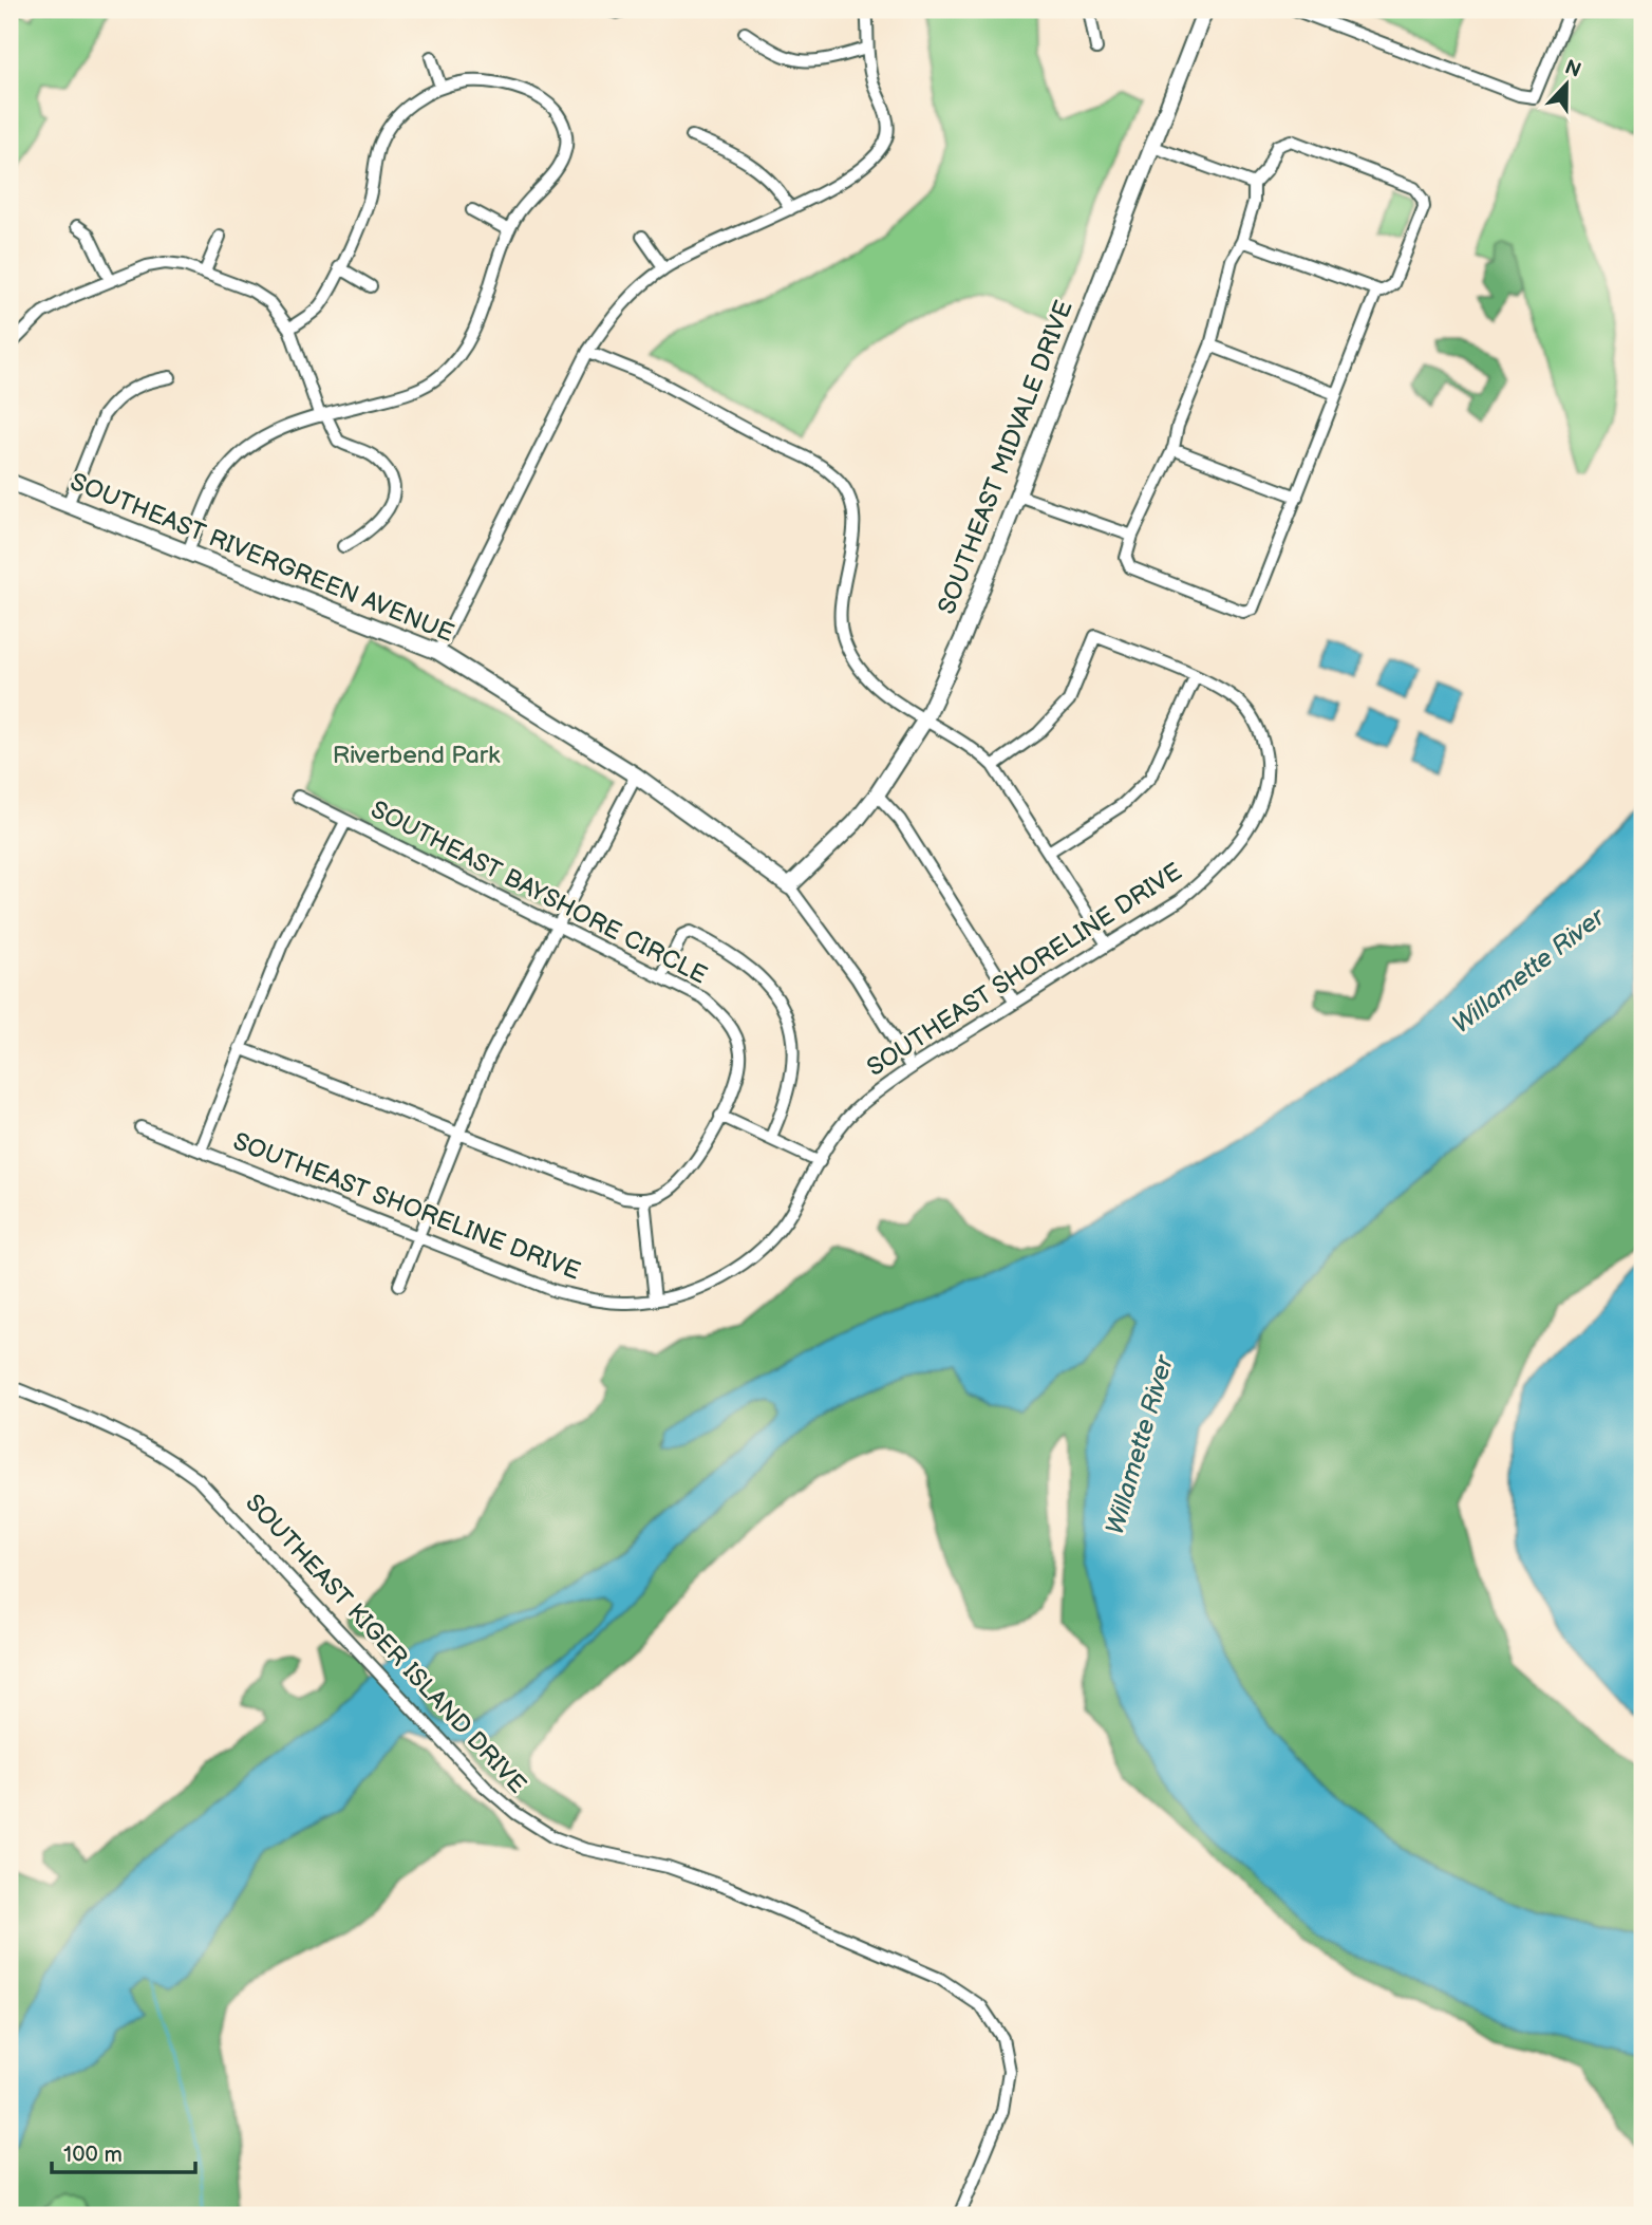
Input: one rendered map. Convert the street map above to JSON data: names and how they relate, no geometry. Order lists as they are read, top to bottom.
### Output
{
  "streets": {
    "street": [
      "SOUTHEAST MIDVALE DRIVE",
      "SOUTHEAST RIVERGREEN AVENUE",
      "SOUTHEAST BAYSHORE CIRCLE",
      "SOUTHEAST SHORELINE DRIVE",
      "SOUTHEAST KIGER ISLAND DRIVE"
    ]
  },
  "crossings": [
    ["SOUTHEAST MIDVALE DRIVE", "SOUTHEAST RIVERGREEN AVENUE"],
    ["SOUTHEAST RIVERGREEN AVENUE", "SOUTHEAST SHORELINE DRIVE"]
  ],
  "water": ["Willamette River"],
  "parks": ["Riverbend Park"],
  "scale_bar": "100 m",
  "north": "top"
}
